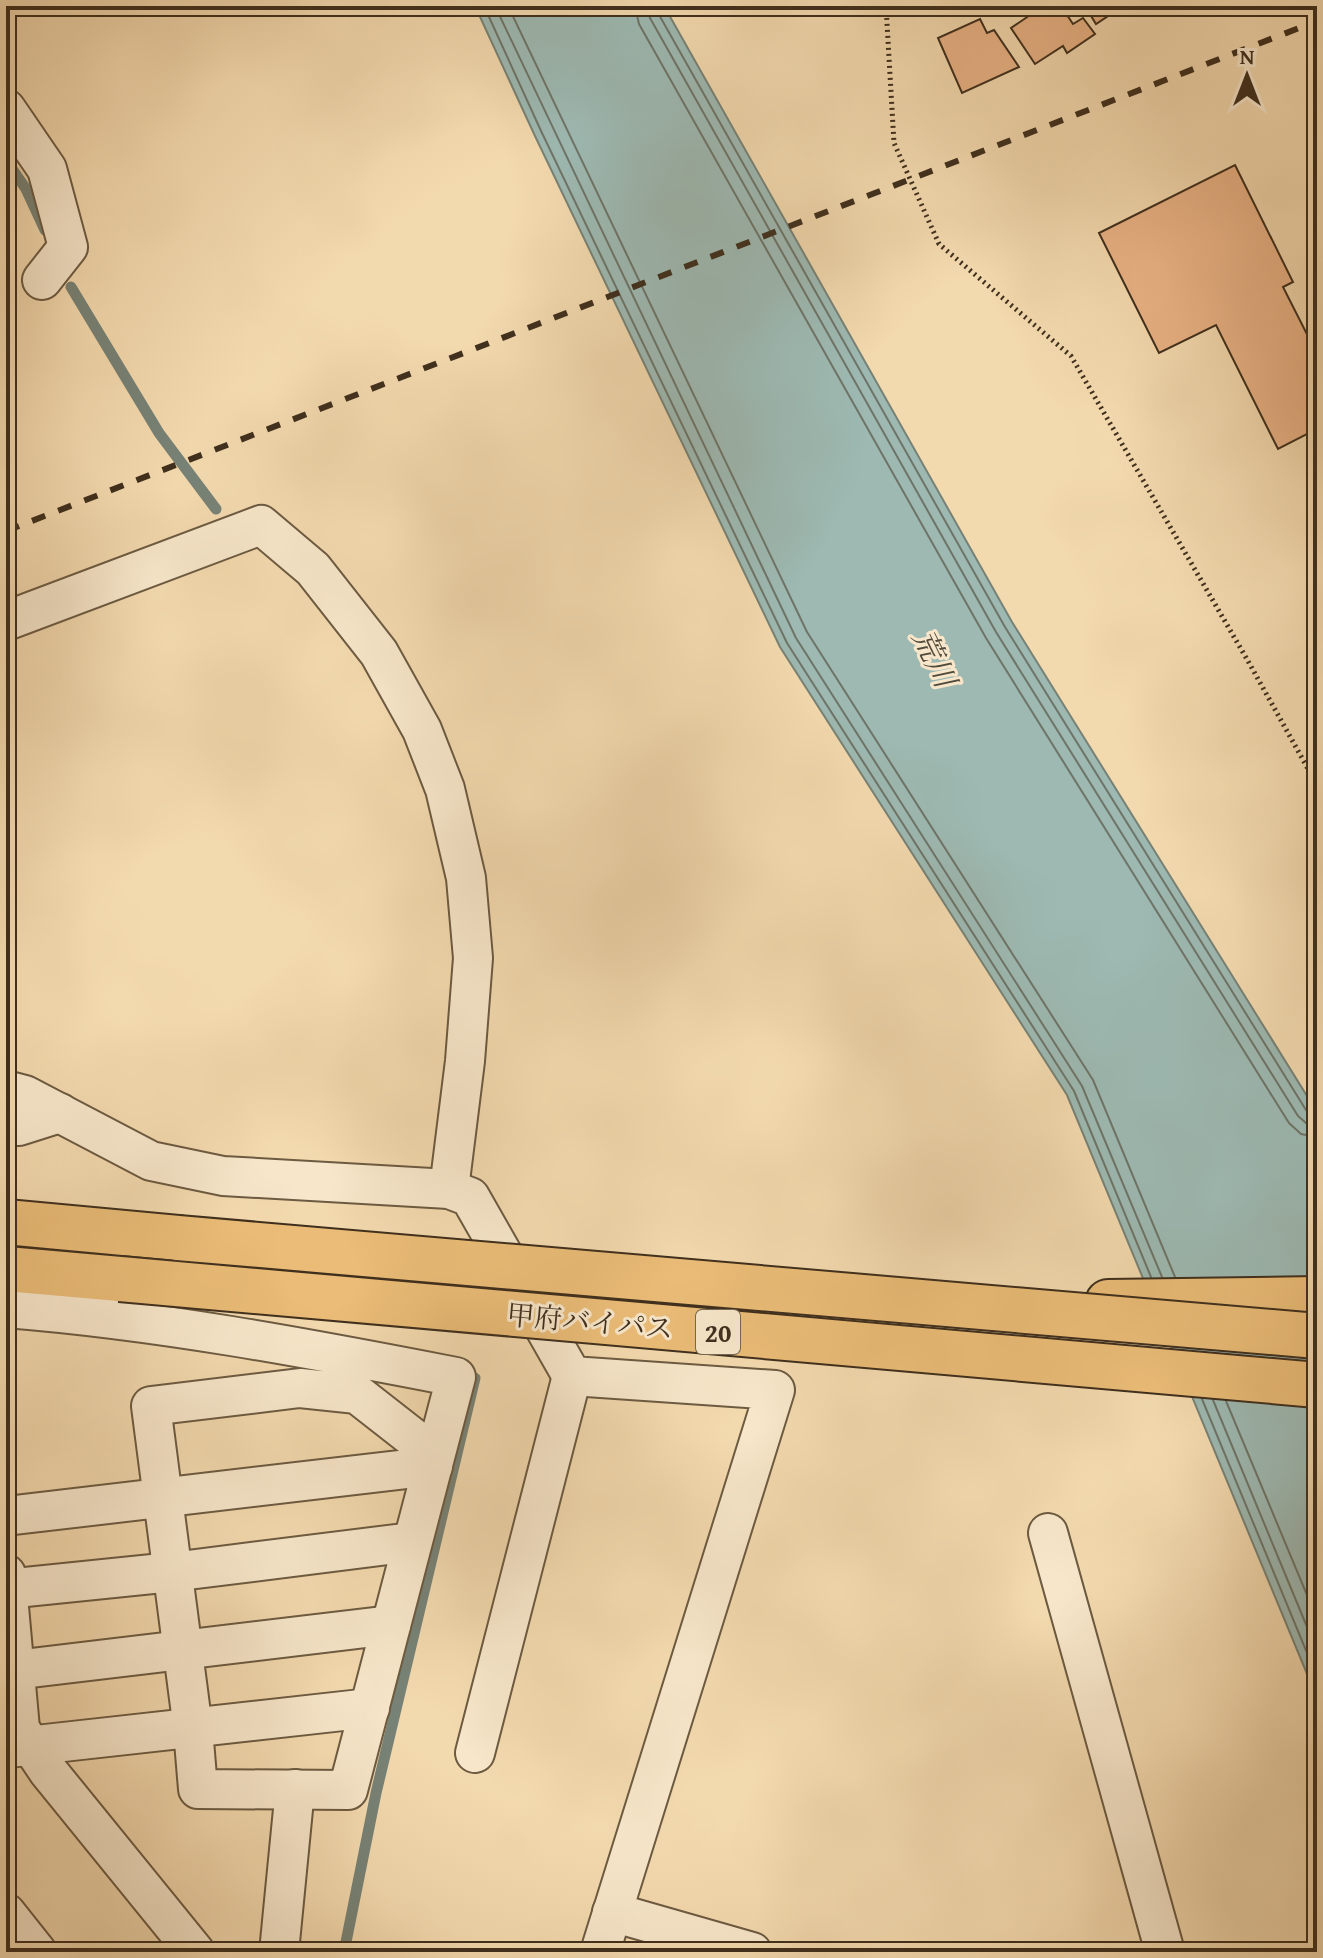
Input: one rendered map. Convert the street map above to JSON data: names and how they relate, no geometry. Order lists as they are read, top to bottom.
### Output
{
  "streets": {
    "highway": ["甲府バイパス", "20"]
  },
  "water": ["荒川"],
  "north": "top"
}
